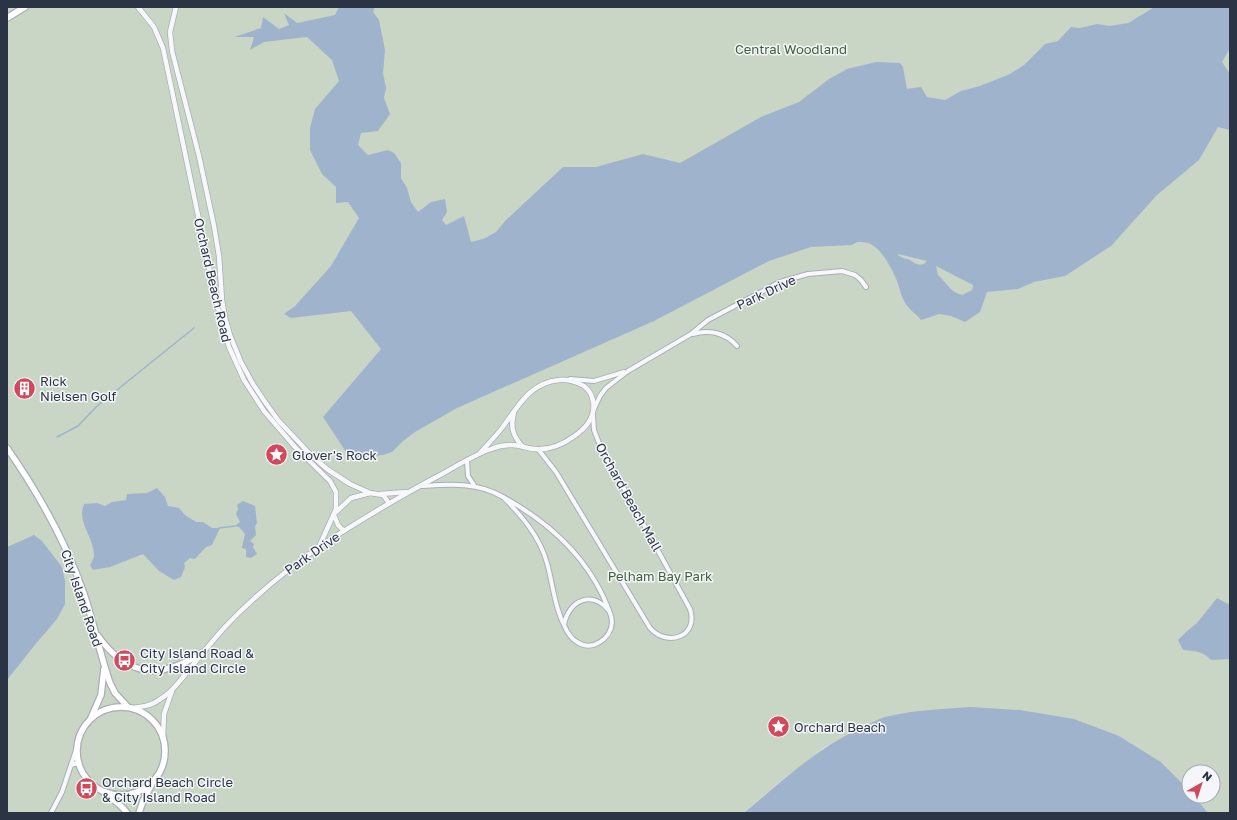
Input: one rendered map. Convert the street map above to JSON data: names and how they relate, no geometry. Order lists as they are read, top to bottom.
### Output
{
  "streets": {
    "main road": ["City Island Road"],
    "street": ["Orchard Beach Road", "Park Drive", "Orchard Beach Mall"]
  },
  "crossings": [
    ["Orchard Beach Road", "Park Drive"],
    ["Park Drive", "Orchard Beach Mall"],
    ["Park Drive", "City Island Road"]
  ],
  "parks": ["Central Woodland", "Pelham Bay Park"],
  "places": {
    "building": ["Rick Nielsen Golf"],
    "place": ["Glover's Rock", "Orchard Beach"],
    "bus stop": ["City Island Road & City Island Circle", "Orchard Beach Circle & City Island Road"]
  },
  "north": "top right"
}
